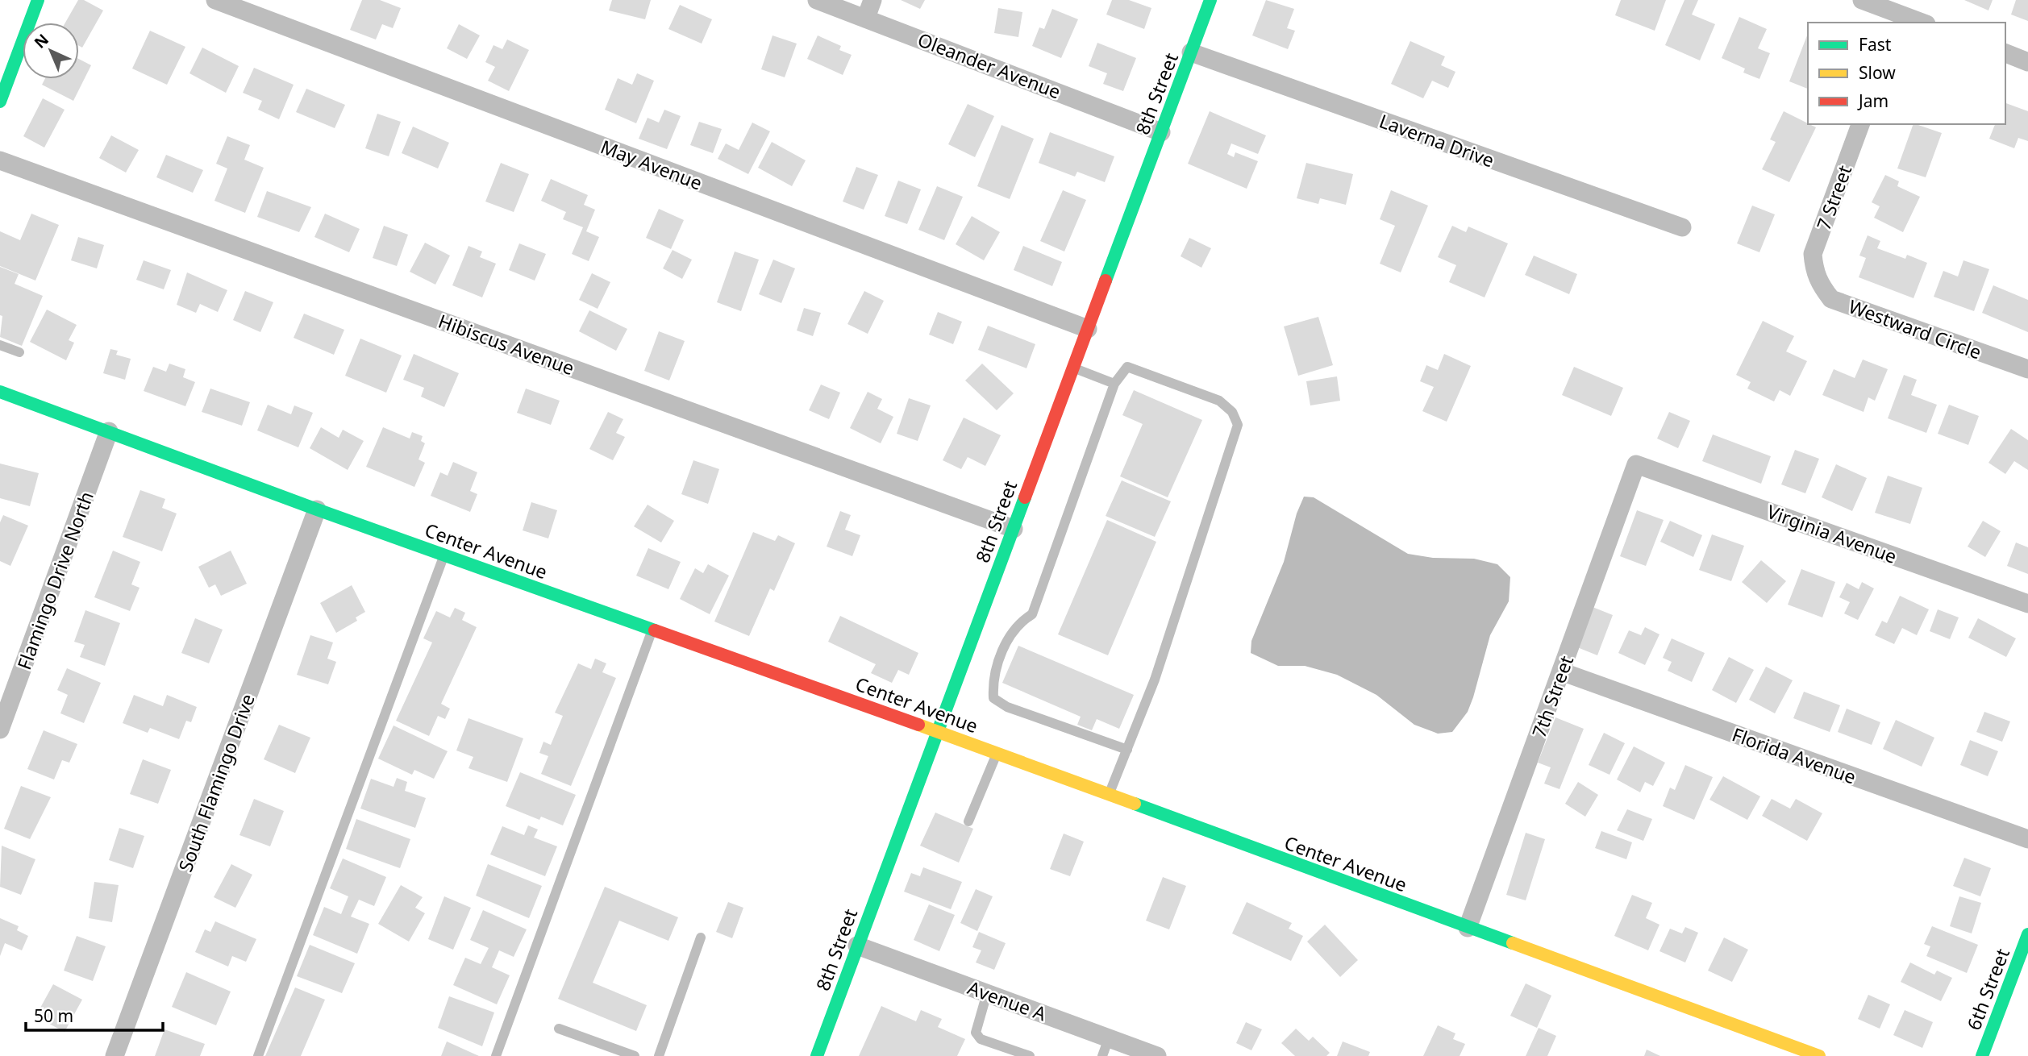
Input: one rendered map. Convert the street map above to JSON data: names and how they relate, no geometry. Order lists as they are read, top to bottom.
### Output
{
  "streets": {
    "street": [
      "Oleander Avenue",
      "8th Street",
      "Laverna Drive",
      "May Avenue",
      "7 Street",
      "Westward Circle",
      "Hibiscus Avenue",
      "Virginia Avenue",
      "Center Avenue",
      "Flamingo Drive North",
      "7th Street",
      "Florida Avenue",
      "South Flamingo Drive",
      "6th Street",
      "Avenue A"
    ]
  },
  "crossings": [
    ["Oleander Avenue", "8th Street"],
    ["8th Street", "Laverna Drive"],
    ["8th Street", "May Avenue"],
    ["8th Street", "Hibiscus Avenue"],
    ["8th Street", "Center Avenue"],
    ["8th Street", "Avenue A"],
    ["7 Street", "Westward Circle"],
    ["Virginia Avenue", "7th Street"],
    ["Center Avenue", "Flamingo Drive North"],
    ["Center Avenue", "7th Street"],
    ["Center Avenue", "South Flamingo Drive"],
    ["7th Street", "Florida Avenue"]
  ],
  "legend": ["Fast", "Slow", "Jam"],
  "scale_bar": "50 m",
  "north": "top left"
}
